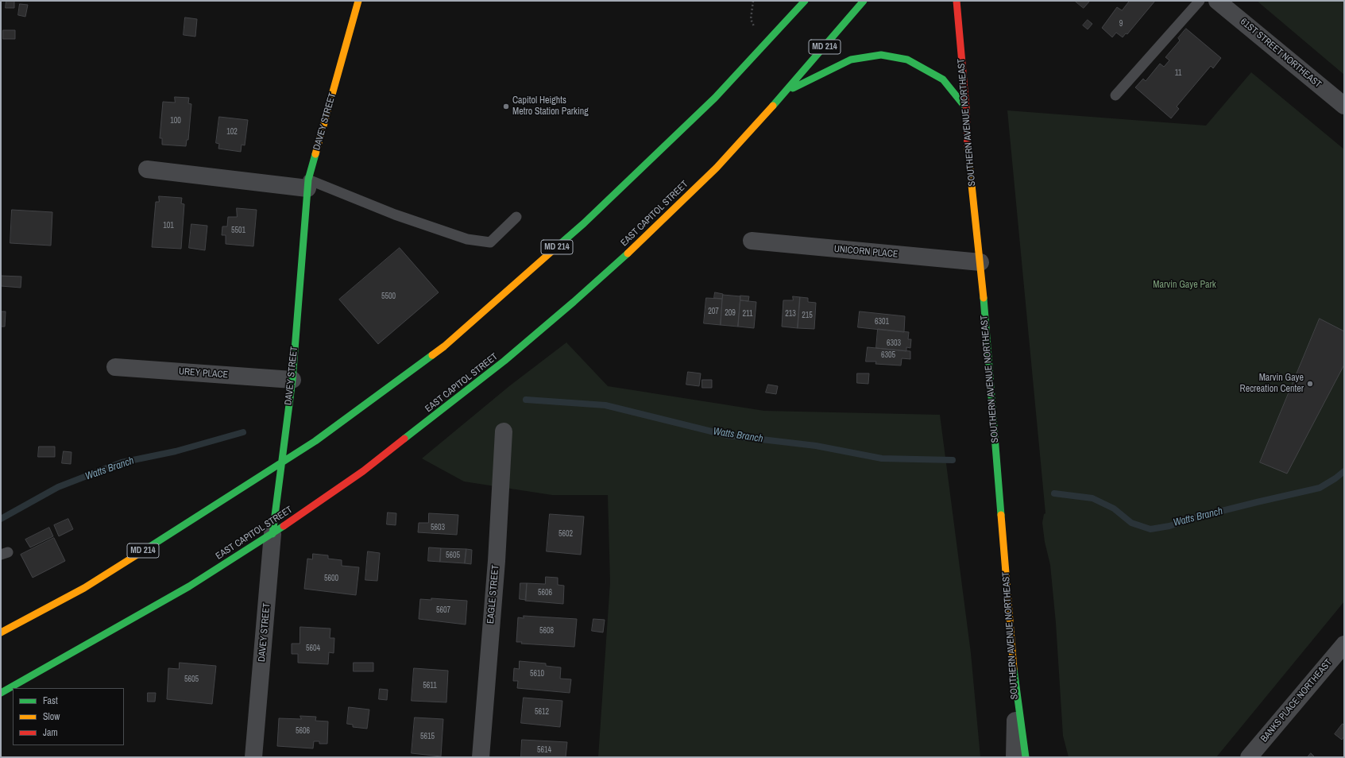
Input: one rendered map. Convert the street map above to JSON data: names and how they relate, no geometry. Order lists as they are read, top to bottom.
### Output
{
  "streets": {
    "main road": [
      "MD 214",
      "DAVEY STREET",
      "SOUTHERN AVENUE NORTHEAST",
      "EAST CAPITOL STREET"
    ],
    "street": [
      "61ST STREET NORTHEAST",
      "UNICORN PLACE",
      "UREY PLACE",
      "EAGLE STREET",
      "BANKS PLACE NORTHEAST"
    ]
  },
  "crossings": [
    ["MD 214", "DAVEY STREET"],
    ["DAVEY STREET", "EAST CAPITOL STREET"],
    ["DAVEY STREET", "UREY PLACE"],
    ["SOUTHERN AVENUE NORTHEAST", "UNICORN PLACE"]
  ],
  "water": ["Watts Branch"],
  "parks": ["Marvin Gaye Park"],
  "places": ["Capitol Heights Metro Station Parking", "Marvin Gaye Recreation Center"],
  "house_numbers": [
    "9",
    "11",
    "100",
    "102",
    "101",
    "5501",
    "5500",
    "207",
    "209",
    "211",
    "213",
    "215",
    "6301",
    "6303",
    "6305",
    "5603",
    "5602",
    "5605",
    "5600",
    "5606",
    "5607",
    "5608",
    "5604",
    "5610",
    "5605",
    "5611",
    "5612",
    "5606",
    "5615",
    "5614"
  ],
  "legend": ["Fast", "Slow", "Jam"]
}
